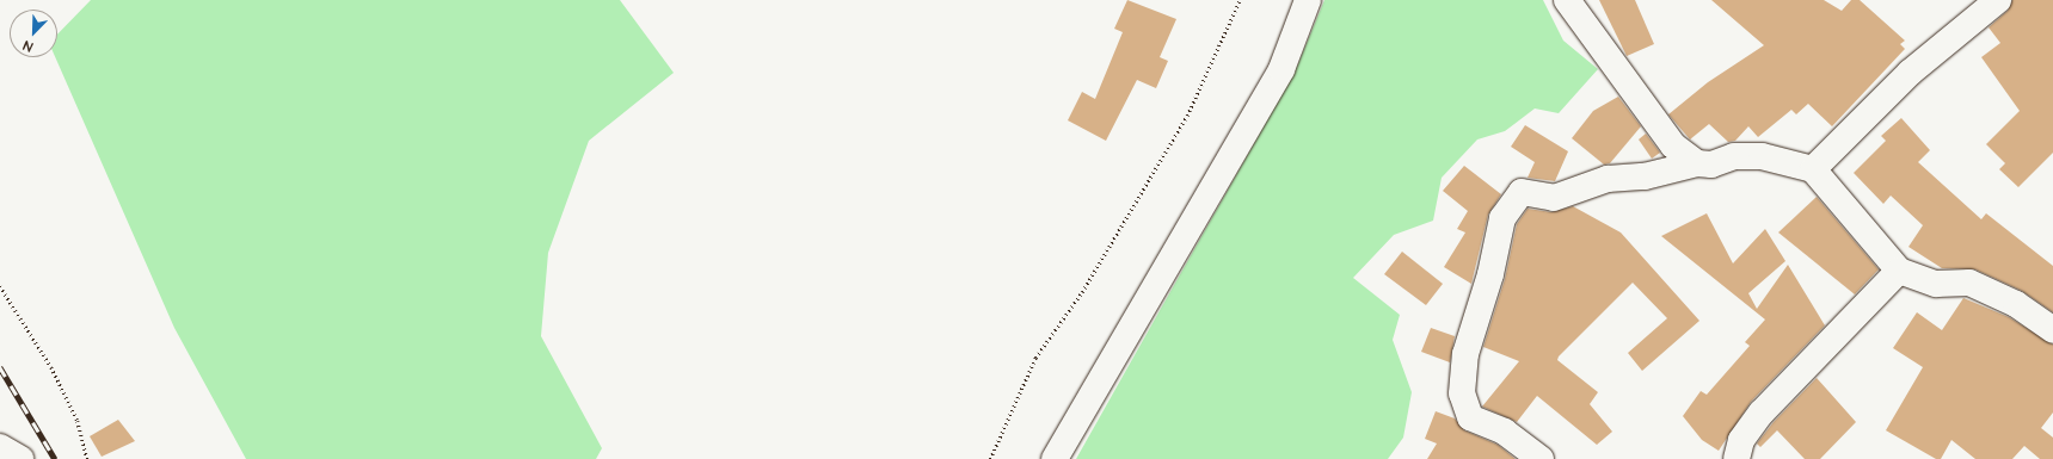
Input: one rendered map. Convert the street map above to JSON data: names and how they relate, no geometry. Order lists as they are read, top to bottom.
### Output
{
  "north": "bottom left"
}
